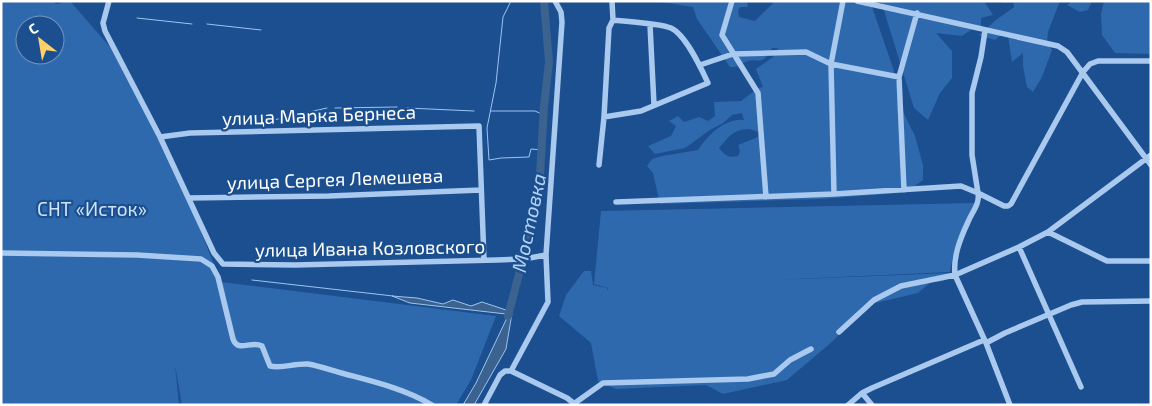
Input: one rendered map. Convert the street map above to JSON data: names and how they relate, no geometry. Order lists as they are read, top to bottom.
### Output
{
  "streets": {
    "street": ["улица Марка Бернеса", "улица Сергея Лемешева", "улица Ивана Козловского"]
  },
  "crossings": [
    ["улица Марка Бернеса", "улица Сергея Лемешева"],
    ["улица Сергея Лемешева", "улица Ивана Козловского"]
  ],
  "water": ["Мостовка"],
  "parks": ["СНТ «Исток»"],
  "north": "top left"
}
